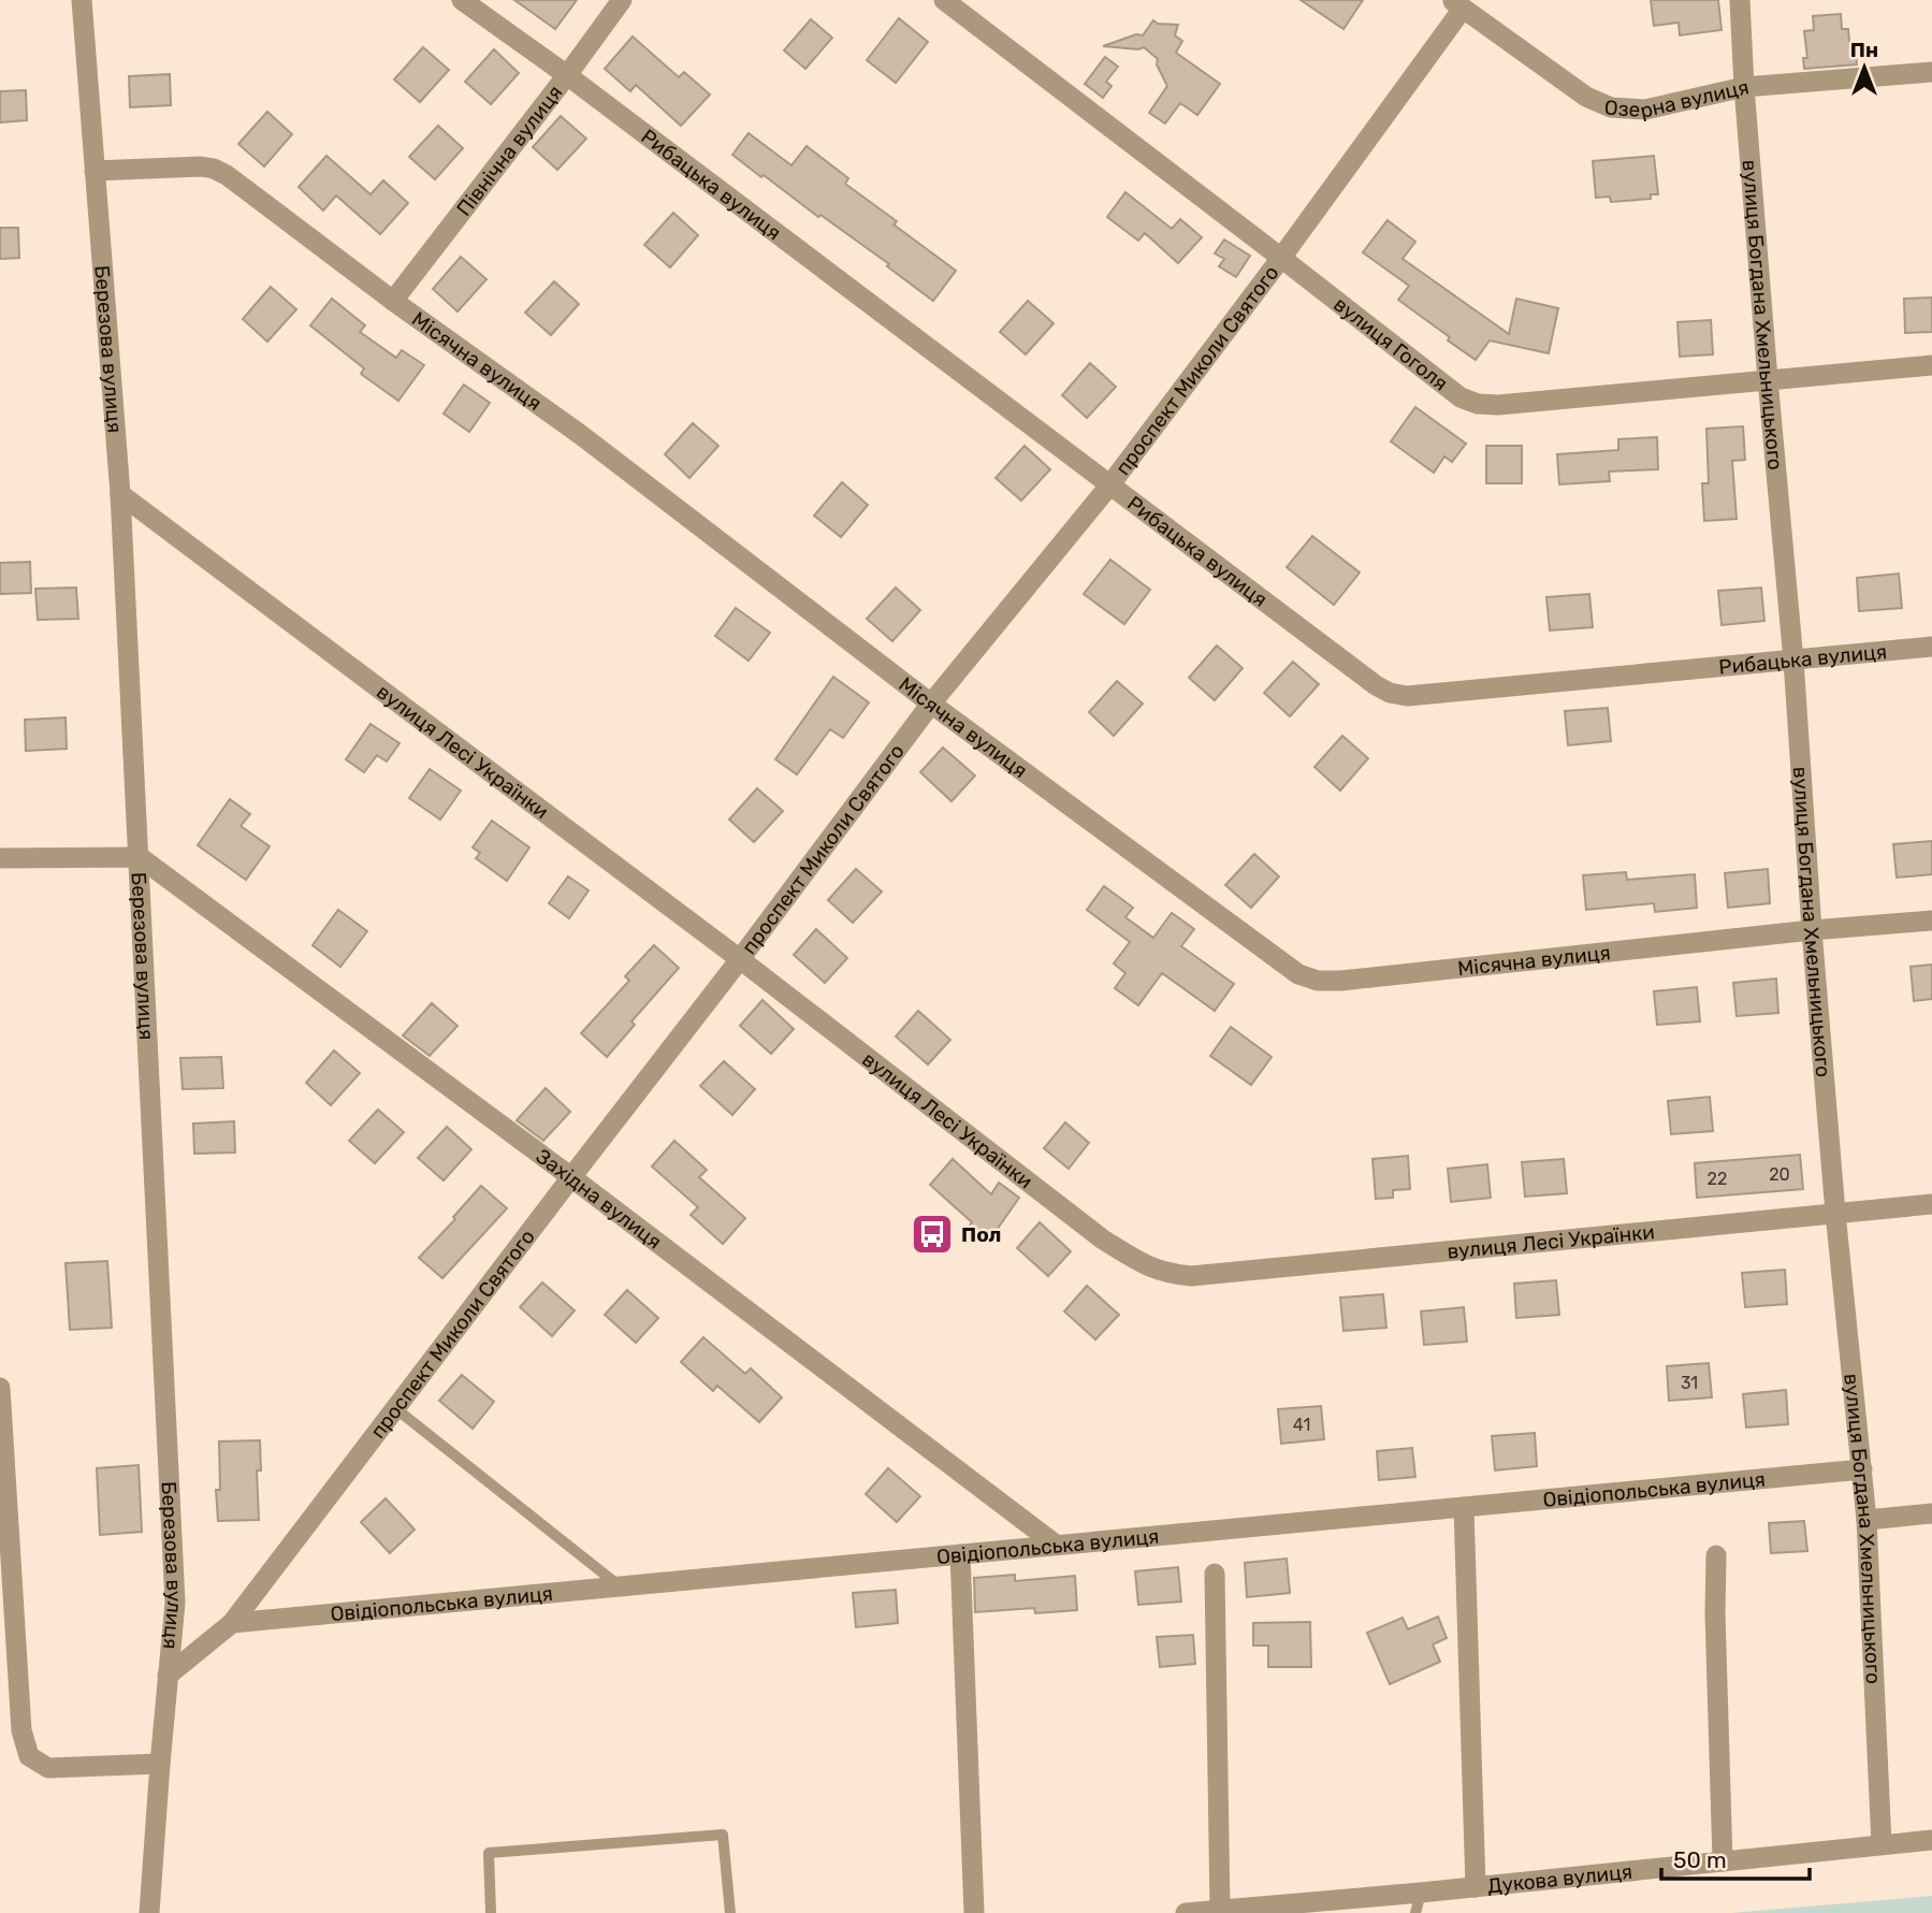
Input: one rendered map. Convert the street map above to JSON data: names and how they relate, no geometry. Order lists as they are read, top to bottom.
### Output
{
  "streets": {
    "street": [
      "Озерна вулиця",
      "Північна вулиця",
      "Рибацька вулиця",
      "вулиця Богдана Хмельницького",
      "вулиця Гоголя",
      "Березова вулиця",
      "Місячна вулиця",
      "проспект Миколи Святого",
      "вулиця Лесі Українки",
      "Західна вулиця",
      "Овідіопольська вулиця",
      "Дукова вулиця"
    ]
  },
  "crossings": [
    ["Озерна вулиця", "вулиця Богдана Хмельницького"],
    ["Озерна вулиця", "проспект Миколи Святого"],
    ["Північна вулиця", "Рибацька вулиця"],
    ["Північна вулиця", "Місячна вулиця"],
    ["Рибацька вулиця", "вулиця Богдана Хмельницького"],
    ["Рибацька вулиця", "проспект Миколи Святого"],
    ["вулиця Богдана Хмельницького", "вулиця Гоголя"],
    ["вулиця Богдана Хмельницького", "Місячна вулиця"],
    ["вулиця Богдана Хмельницького", "вулиця Лесі Українки"],
    ["вулиця Богдана Хмельницького", "Овідіопольська вулиця"],
    ["вулиця Богдана Хмельницького", "Дукова вулиця"],
    ["вулиця Гоголя", "проспект Миколи Святого"],
    ["Березова вулиця", "Місячна вулиця"],
    ["Березова вулиця", "проспект Миколи Святого"],
    ["Березова вулиця", "вулиця Лесі Українки"],
    ["Березова вулиця", "Західна вулиця"],
    ["Місячна вулиця", "проспект Миколи Святого"],
    ["проспект Миколи Святого", "вулиця Лесі Українки"],
    ["проспект Миколи Святого", "Західна вулиця"],
    ["проспект Миколи Святого", "Овідіопольська вулиця"],
    ["Західна вулиця", "Овідіопольська вулиця"]
  ],
  "places": {
    "bus stop": ["Пол"]
  },
  "house_numbers": [
    "20",
    "22",
    "31",
    "41"
  ],
  "scale_bar": "50 m",
  "north": "top"
}
